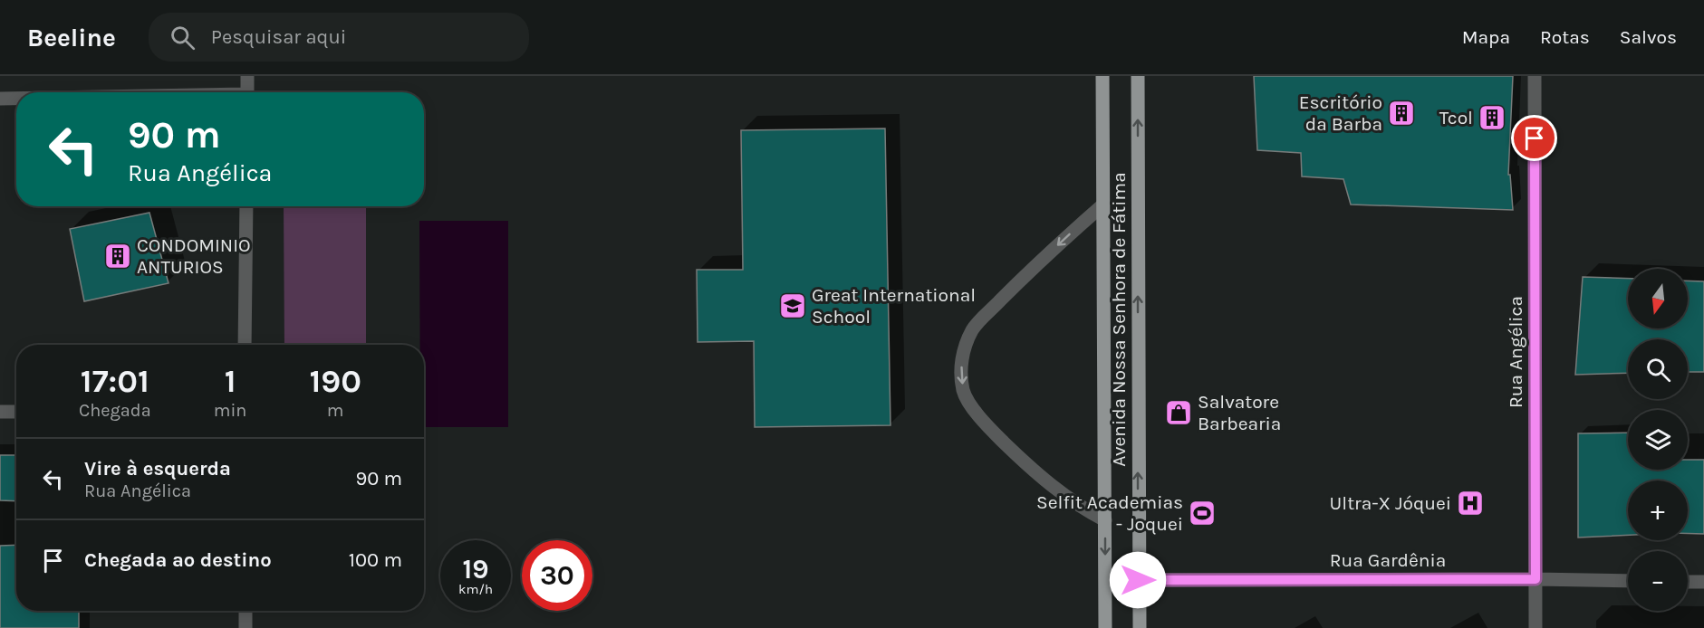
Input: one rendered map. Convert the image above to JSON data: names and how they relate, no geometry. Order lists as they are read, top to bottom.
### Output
{
  "streets": {
    "main road": ["Avenida Nossa Senhora de Fátima"],
    "street": ["Rua Angélica", "Rua Gardênia"]
  },
  "crossings": [
    ["Avenida Nossa Senhora de Fátima", "Rua Gardênia"],
    ["Rua Angélica", "Rua Gardênia"]
  ],
  "places": {
    "building": ["Escritório da Barba", "Tcol", "CONDOMINIO ANTURIOS"],
    "school or university": ["Great International School"],
    "shop": ["Salvatore Barbearia"],
    "hospital": ["Ultra-X Jóquei"],
    "sports": ["Selfit Academias - Joquei"]
  },
  "north": "bottom",
  "page": {
    "header": "Beeline",
    "search": "Pesquisar aqui",
    "nav": ["Mapa", "Rotas", "Salvos"],
    "turn": ["90 m", "Rua Angélica"],
    "map_buttons": ["+", "−"],
    "eta": [
      "17:01",
      "Chegada",
      "1",
      "min",
      "190",
      "m"
    ],
    "list": [
      {
        "name": "Vire à esquerda",
        "note": "Rua Angélica",
        "value": "90 m"
      },
      {
        "name": "Chegada ao destino",
        "value": "100 m"
      }
    ],
    "speed": "19 km/h",
    "limit": "30"
  }
}
